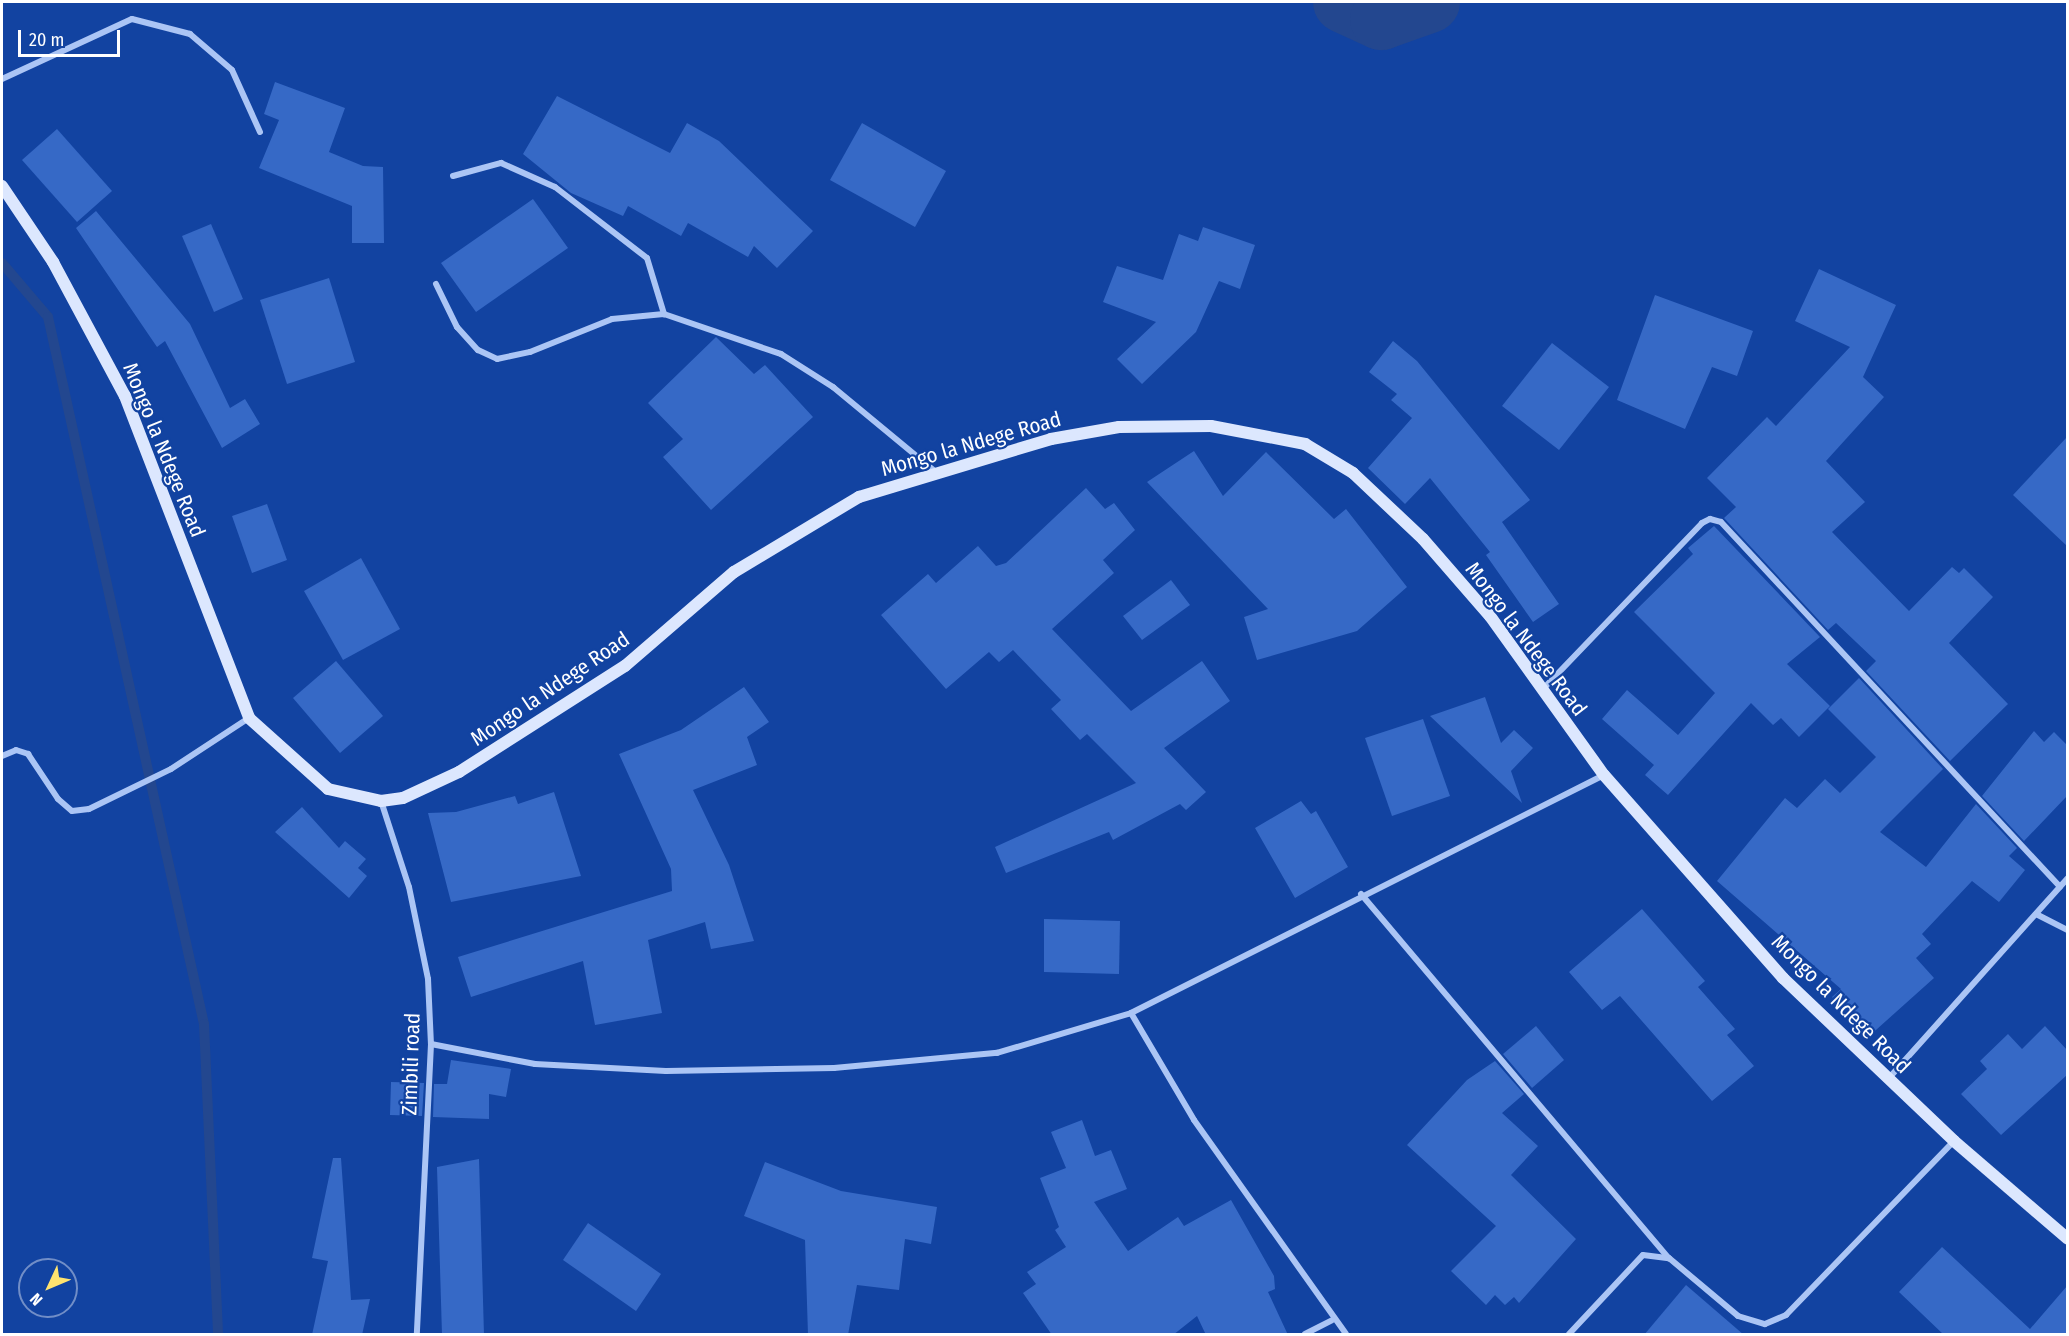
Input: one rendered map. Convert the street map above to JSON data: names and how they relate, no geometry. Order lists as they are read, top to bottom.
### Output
{
  "streets": {
    "street": ["Mongo la Ndege Road", "Zimbili road"]
  },
  "crossings": [
    ["Mongo la Ndege Road", "Zimbili road"]
  ],
  "scale_bar": "20 m",
  "north": "bottom left"
}
